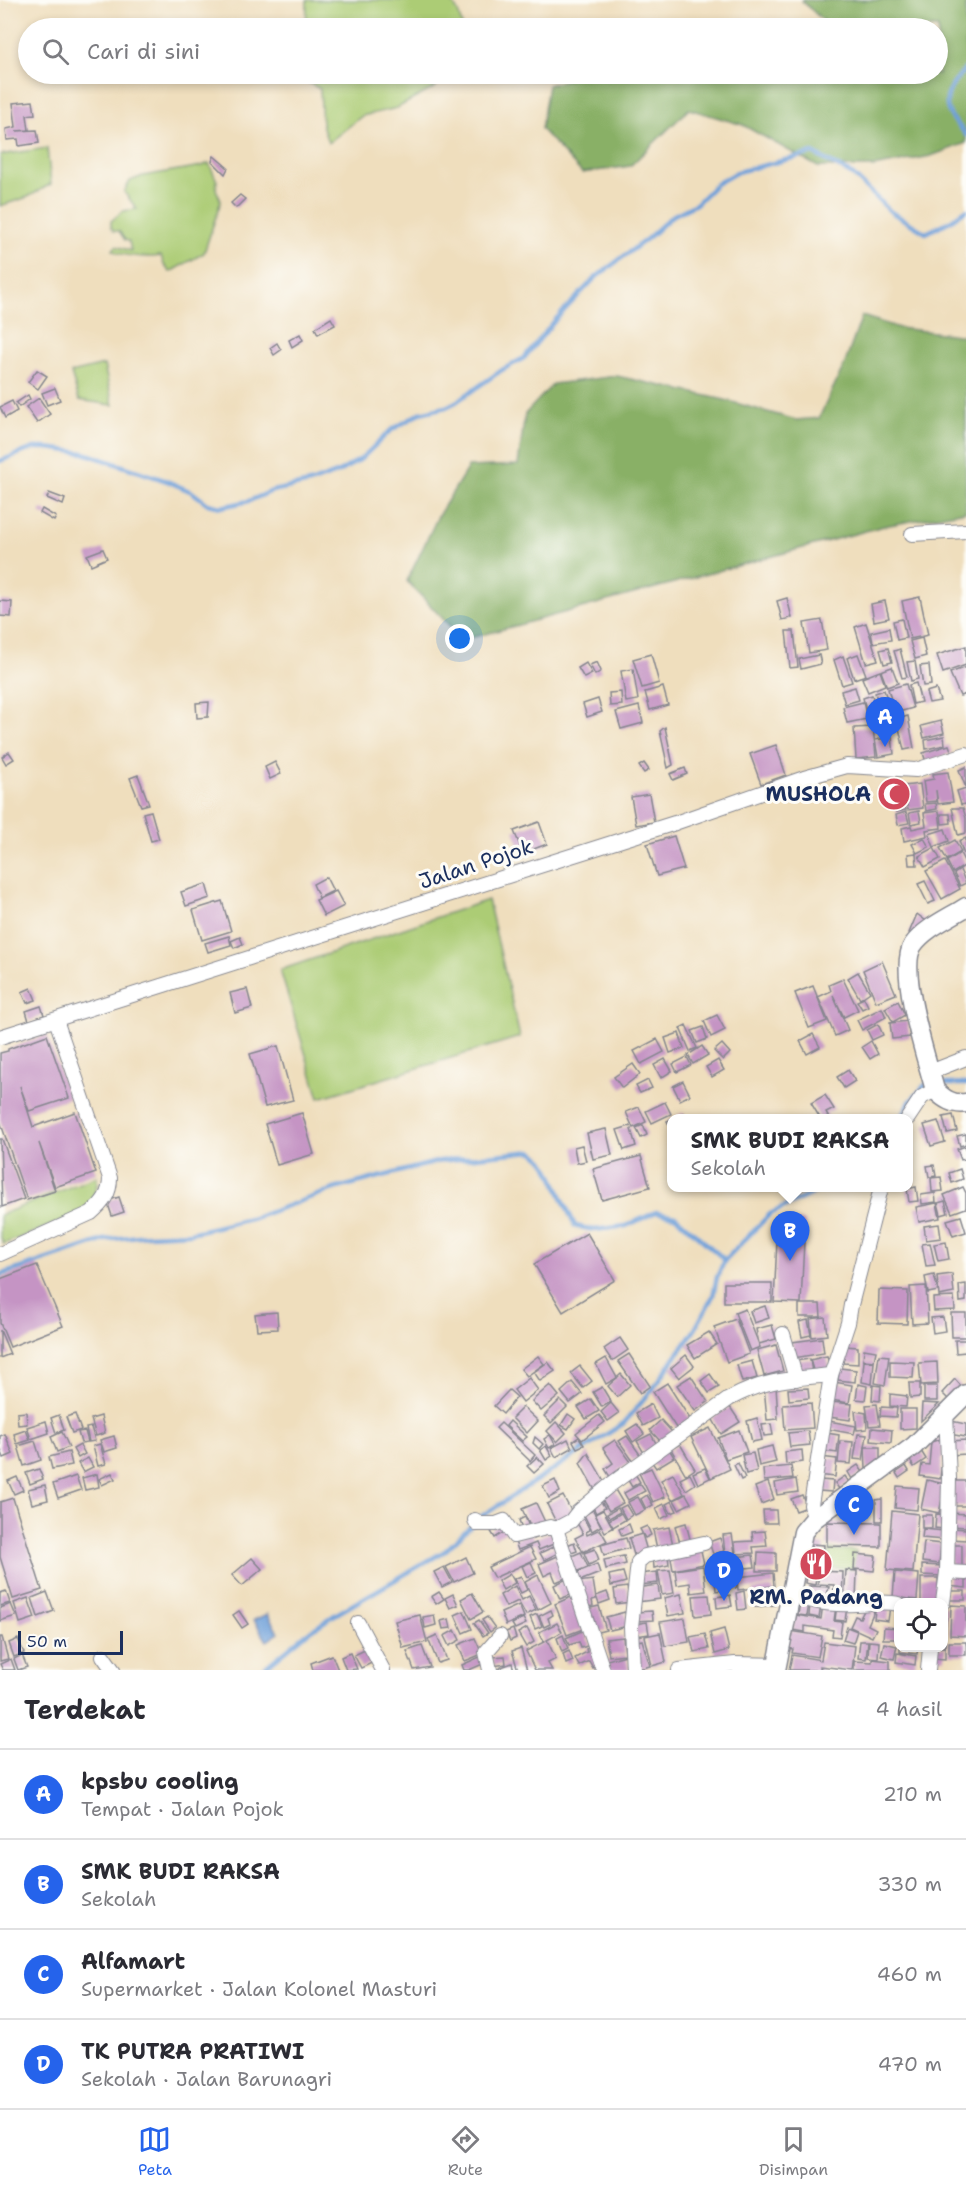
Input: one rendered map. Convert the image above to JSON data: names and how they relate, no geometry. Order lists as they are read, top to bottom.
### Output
{
  "streets": {
    "street": ["Jalan Pojok"]
  },
  "places": {
    "mosque": ["MUSHOLA"],
    "restaurant": ["RM. Padang"]
  },
  "scale_bar": "50 m",
  "page": {
    "search": "Cari di sini",
    "pins": [
      "A",
      "B",
      "C",
      "D"
    ],
    "popup": ["SMK BUDI RAKSA", "Sekolah"],
    "scale": "50 m",
    "heading": ["Terdekat", "4 hasil"],
    "list": [
      {
        "mark": "A",
        "name": "kpsbu cooling",
        "note": "Tempat · Jalan Pojok",
        "value": "210 m"
      },
      {
        "mark": "B",
        "name": "SMK BUDI RAKSA",
        "note": "Sekolah",
        "value": "330 m"
      },
      {
        "mark": "C",
        "name": "Alfamart",
        "note": "Supermarket · Jalan Kolonel Masturi",
        "value": "460 m"
      },
      {
        "mark": "D",
        "name": "TK PUTRA PRATIWI",
        "note": "Sekolah · Jalan Barunagri",
        "value": "470 m"
      }
    ],
    "nav": ["Peta", "Rute", "Disimpan"]
  }
}
